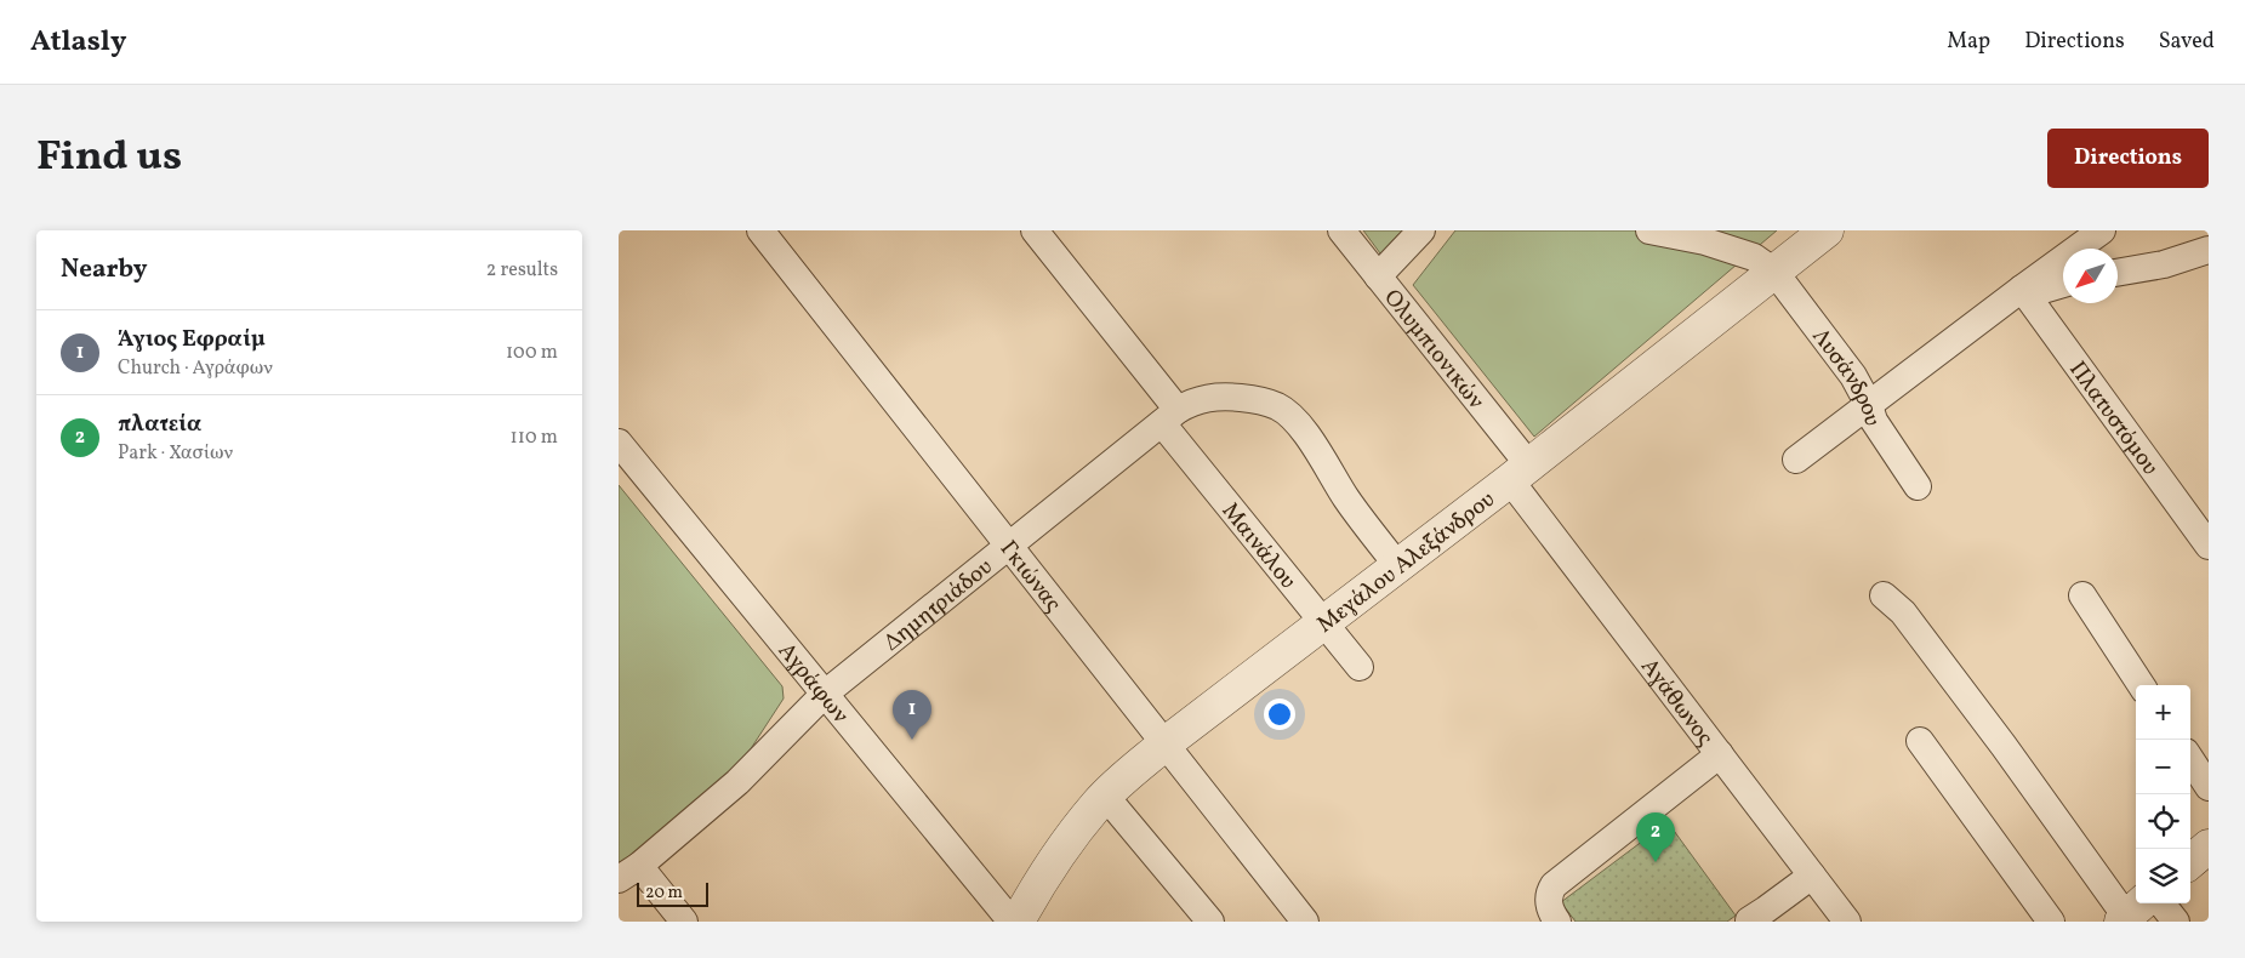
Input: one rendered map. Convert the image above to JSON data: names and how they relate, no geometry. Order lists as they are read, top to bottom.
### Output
{
  "streets": {
    "street": [
      "Ολυμπιονικών",
      "Λυσάνδρου",
      "Πλατυστόμου",
      "Μαινάλου",
      "Μεγάλου Αλεξάνδρου",
      "Γκιώνας",
      "Δημητριάδου",
      "Αγράφων",
      "Αγάθωνος"
    ]
  },
  "crossings": [
    ["Ολυμπιονικών", "Μεγάλου Αλεξάνδρου"],
    ["Ολυμπιονικών", "Αγάθωνος"],
    ["Λυσάνδρου", "Μεγάλου Αλεξάνδρου"],
    ["Μαινάλου", "Μεγάλου Αλεξάνδρου"],
    ["Μαινάλου", "Δημητριάδου"],
    ["Μεγάλου Αλεξάνδρου", "Γκιώνας"],
    ["Μεγάλου Αλεξάνδρου", "Δημητριάδου"],
    ["Μεγάλου Αλεξάνδρου", "Αγάθωνος"],
    ["Γκιώνας", "Δημητριάδου"],
    ["Δημητριάδου", "Αγράφων"]
  ],
  "scale_bar": "20 m",
  "north": "bottom left",
  "page": {
    "header": "Atlasly",
    "nav": ["Map", "Directions", "Saved"],
    "title": "Find us",
    "buttons": "Directions",
    "heading": ["Nearby", "2 results"],
    "list": [
      {
        "mark": "1",
        "name": "Άγιος Εφραίμ",
        "note": "Church · Αγράφων",
        "value": "100 m"
      },
      {
        "mark": "2",
        "name": "πλατεία",
        "note": "Park · Χασίων",
        "value": "110 m"
      }
    ],
    "map_buttons": ["+", "−"],
    "pins": ["1", "2"],
    "scale": "20 m"
  }
}
